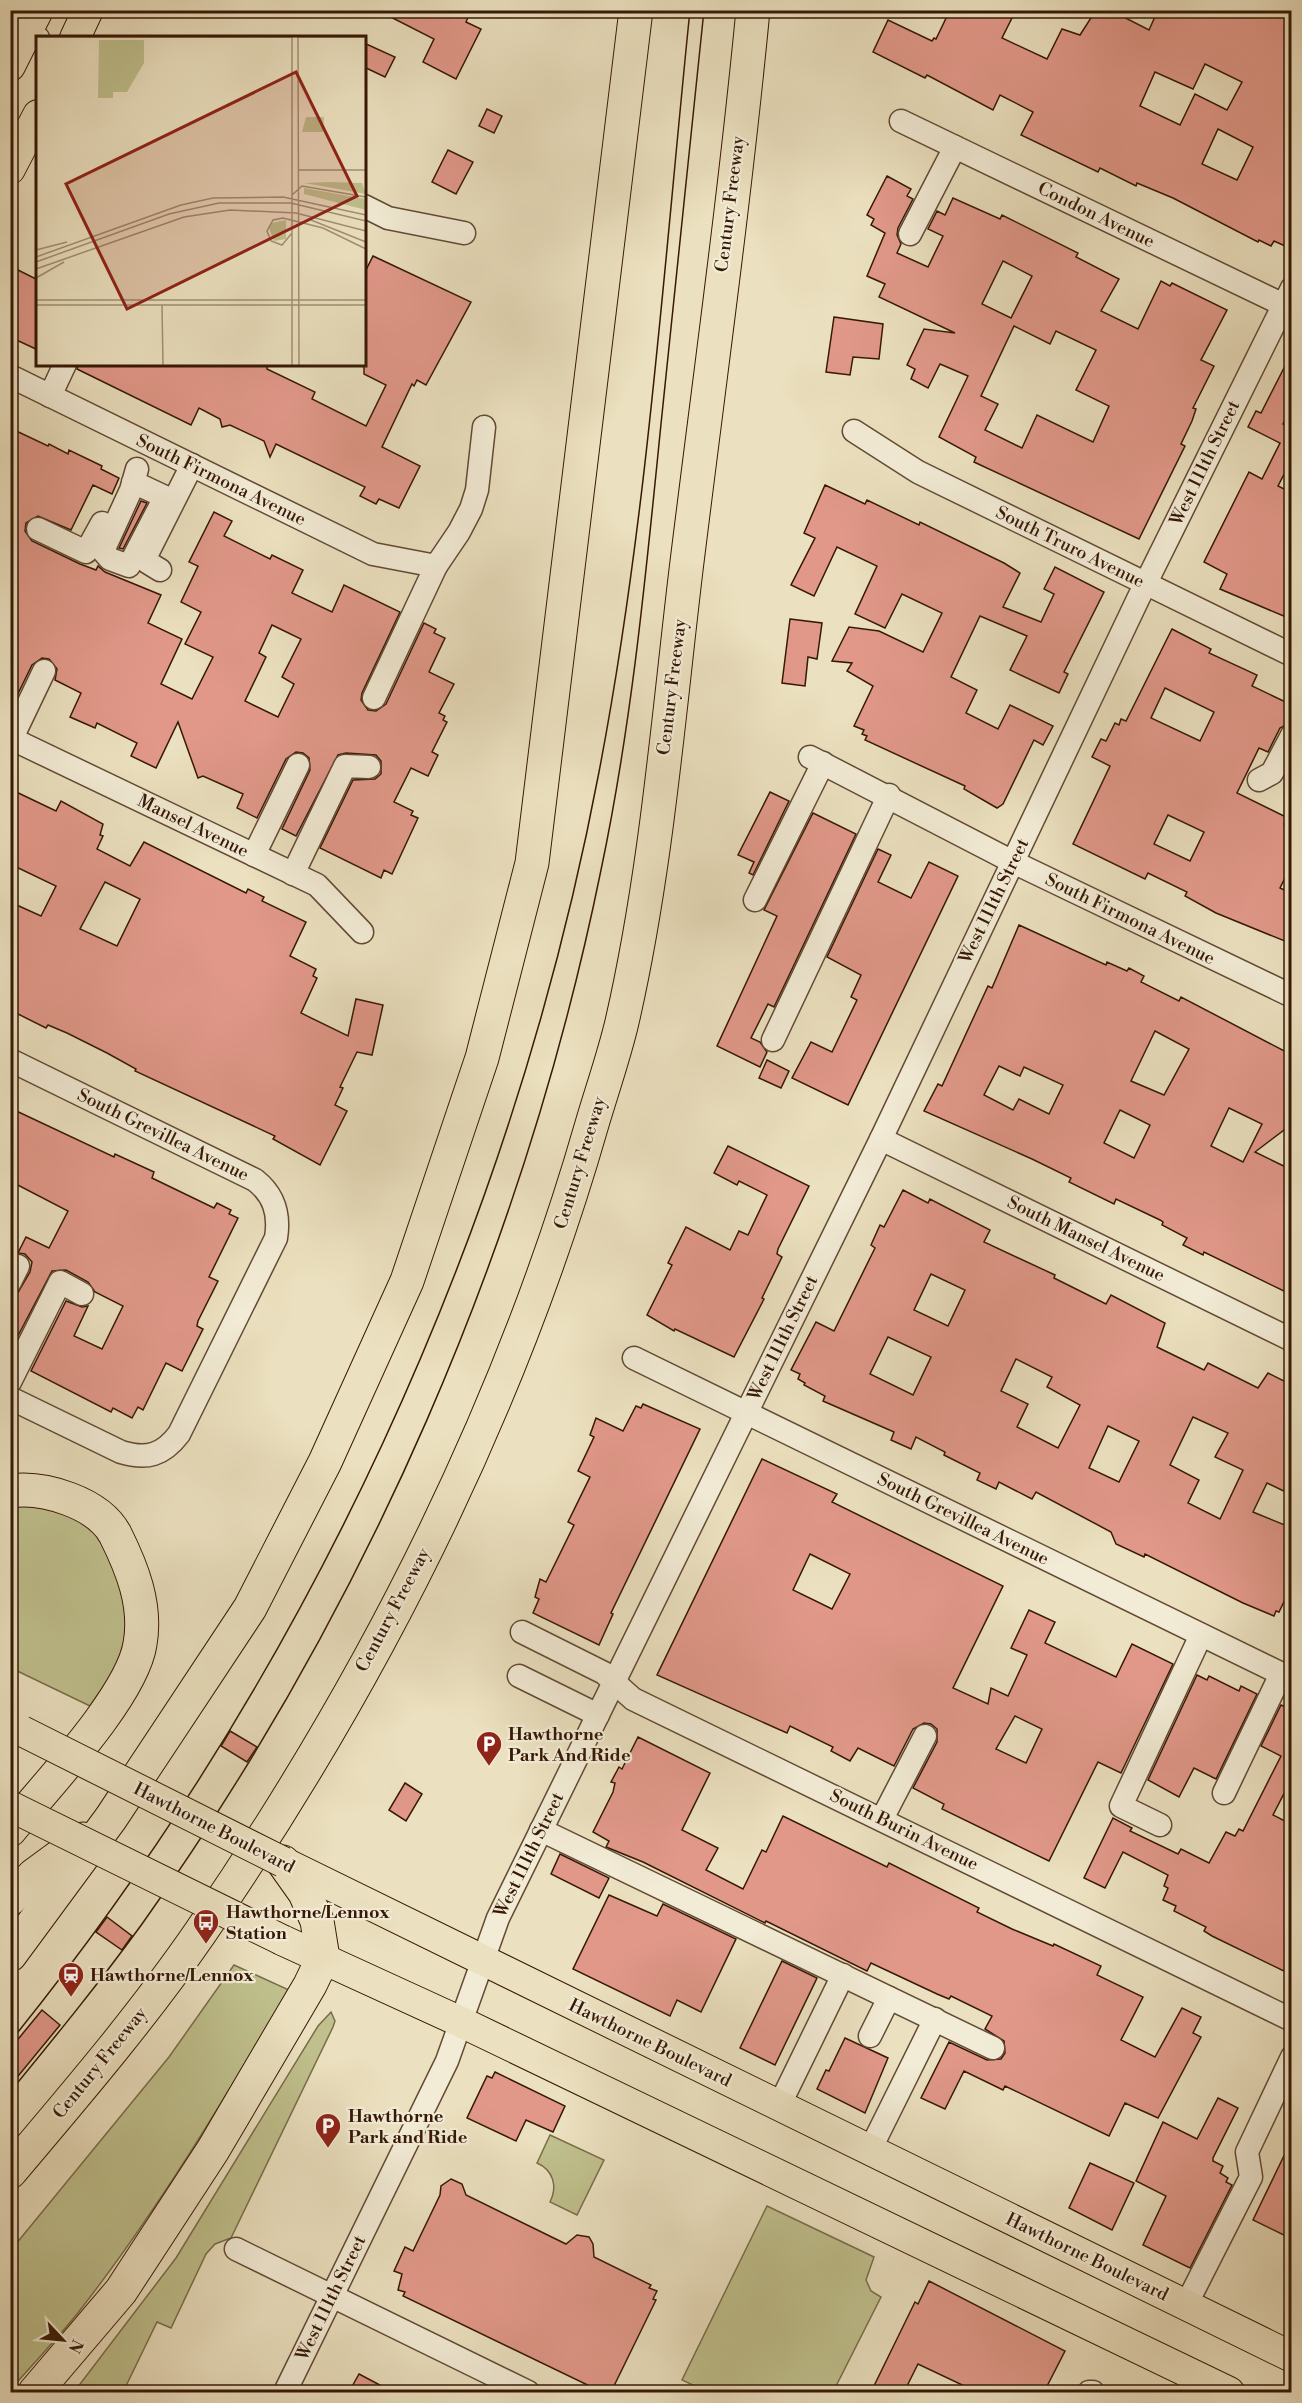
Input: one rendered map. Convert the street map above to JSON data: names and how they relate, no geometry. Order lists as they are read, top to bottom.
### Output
{
  "streets": {
    "highway": ["Century Freeway"],
    "main road": ["Hawthorne Boulevard"],
    "street": [
      "Condon Avenue",
      "West 111th Street",
      "South Firmona Avenue",
      "South Truro Avenue",
      "Mansel Avenue",
      "South Grevillea Avenue",
      "South Mansel Avenue",
      "South Burin Avenue"
    ]
  },
  "crossings": [
    ["Condon Avenue", "West 111th Street"],
    ["West 111th Street", "South Firmona Avenue"],
    ["West 111th Street", "South Truro Avenue"],
    ["West 111th Street", "South Grevillea Avenue"],
    ["West 111th Street", "South Mansel Avenue"],
    ["West 111th Street", "Hawthorne Boulevard"],
    ["West 111th Street", "South Burin Avenue"]
  ],
  "places": {
    "parking": ["Hawthorne Park And Ride", "Hawthorne Park and Ride"],
    "bus stop": ["Hawthorne/Lennox Station"],
    "station": ["Hawthorne/Lennox"]
  },
  "north": "bottom right"
}
